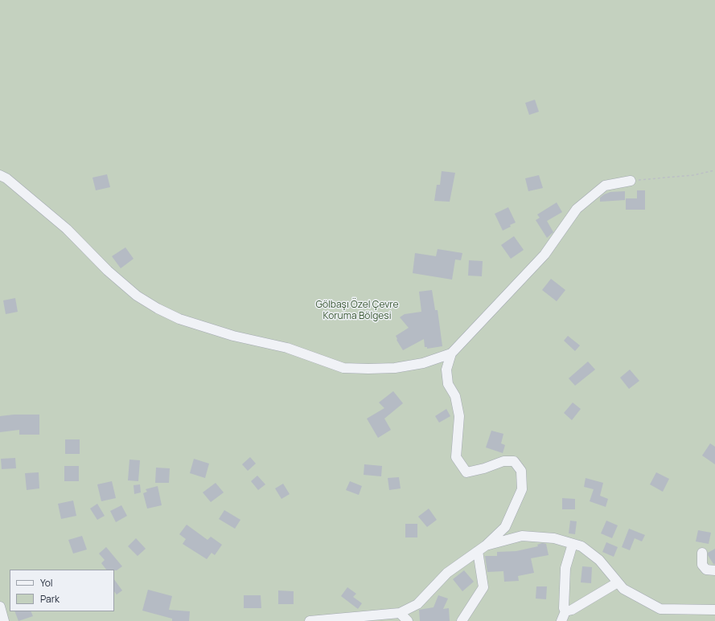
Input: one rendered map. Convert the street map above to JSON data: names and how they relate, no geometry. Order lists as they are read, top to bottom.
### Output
{
  "parks": ["Gölbaşı Özel Çevre Koruma Bölgesi"],
  "legend": ["Yol", "Park"]
}
